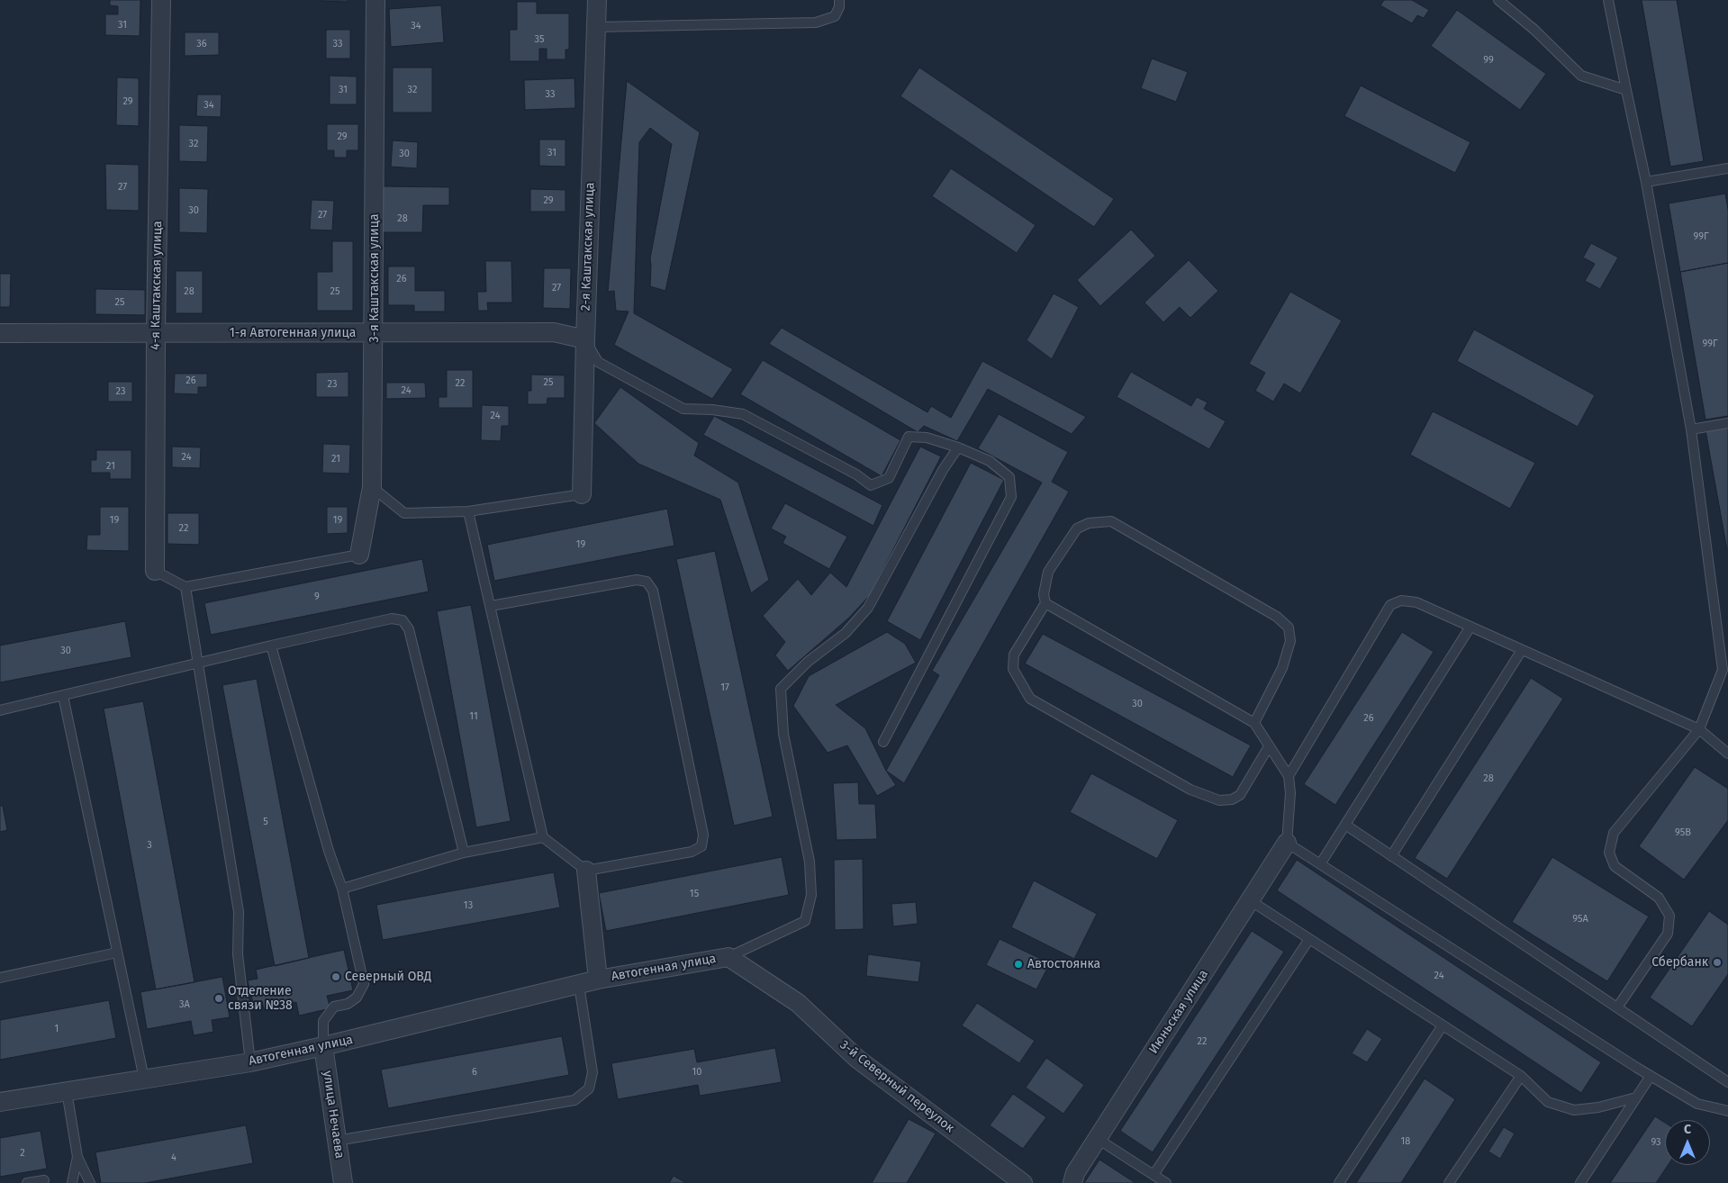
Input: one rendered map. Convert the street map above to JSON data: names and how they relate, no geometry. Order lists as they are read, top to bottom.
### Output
{
  "streets": {
    "street": [
      "2-я Каштакская улица",
      "3-я Каштакская улица",
      "4-я Каштакская улица",
      "1-я Автогенная улица",
      "Автогенная улица",
      "Июньская улица",
      "3-й Северный переулок",
      "улица Нечаева"
    ]
  },
  "crossings": [
    ["2-я Каштакская улица", "1-я Автогенная улица"],
    ["3-я Каштакская улица", "1-я Автогенная улица"],
    ["4-я Каштакская улица", "1-я Автогенная улица"],
    ["Автогенная улица", "3-й Северный переулок"],
    ["Автогенная улица", "улица Нечаева"]
  ],
  "places": [
    "Сбербанк",
    "Автостоянка",
    "Северный ОВД",
    "Отделение связи №38"
  ],
  "house_numbers": [
    "31",
    "34",
    "35",
    "36",
    "33",
    "99",
    "31",
    "32",
    "33",
    "29",
    "34",
    "29",
    "32",
    "31",
    "30",
    "27",
    "29",
    "30",
    "27",
    "28",
    "99Г",
    "26",
    "27",
    "28",
    "25",
    "25",
    "99Г",
    "26",
    "25",
    "22",
    "23",
    "24",
    "23",
    "24",
    "24",
    "21",
    "21",
    "19",
    "19",
    "22",
    "19",
    "9",
    "30",
    "17",
    "30",
    "11",
    "26",
    "28",
    "5",
    "95В",
    "3",
    "15",
    "13",
    "95А",
    "24",
    "3А",
    "1",
    "22",
    "6",
    "10",
    "18",
    "93",
    "2",
    "4"
  ],
  "north": "top"
}
